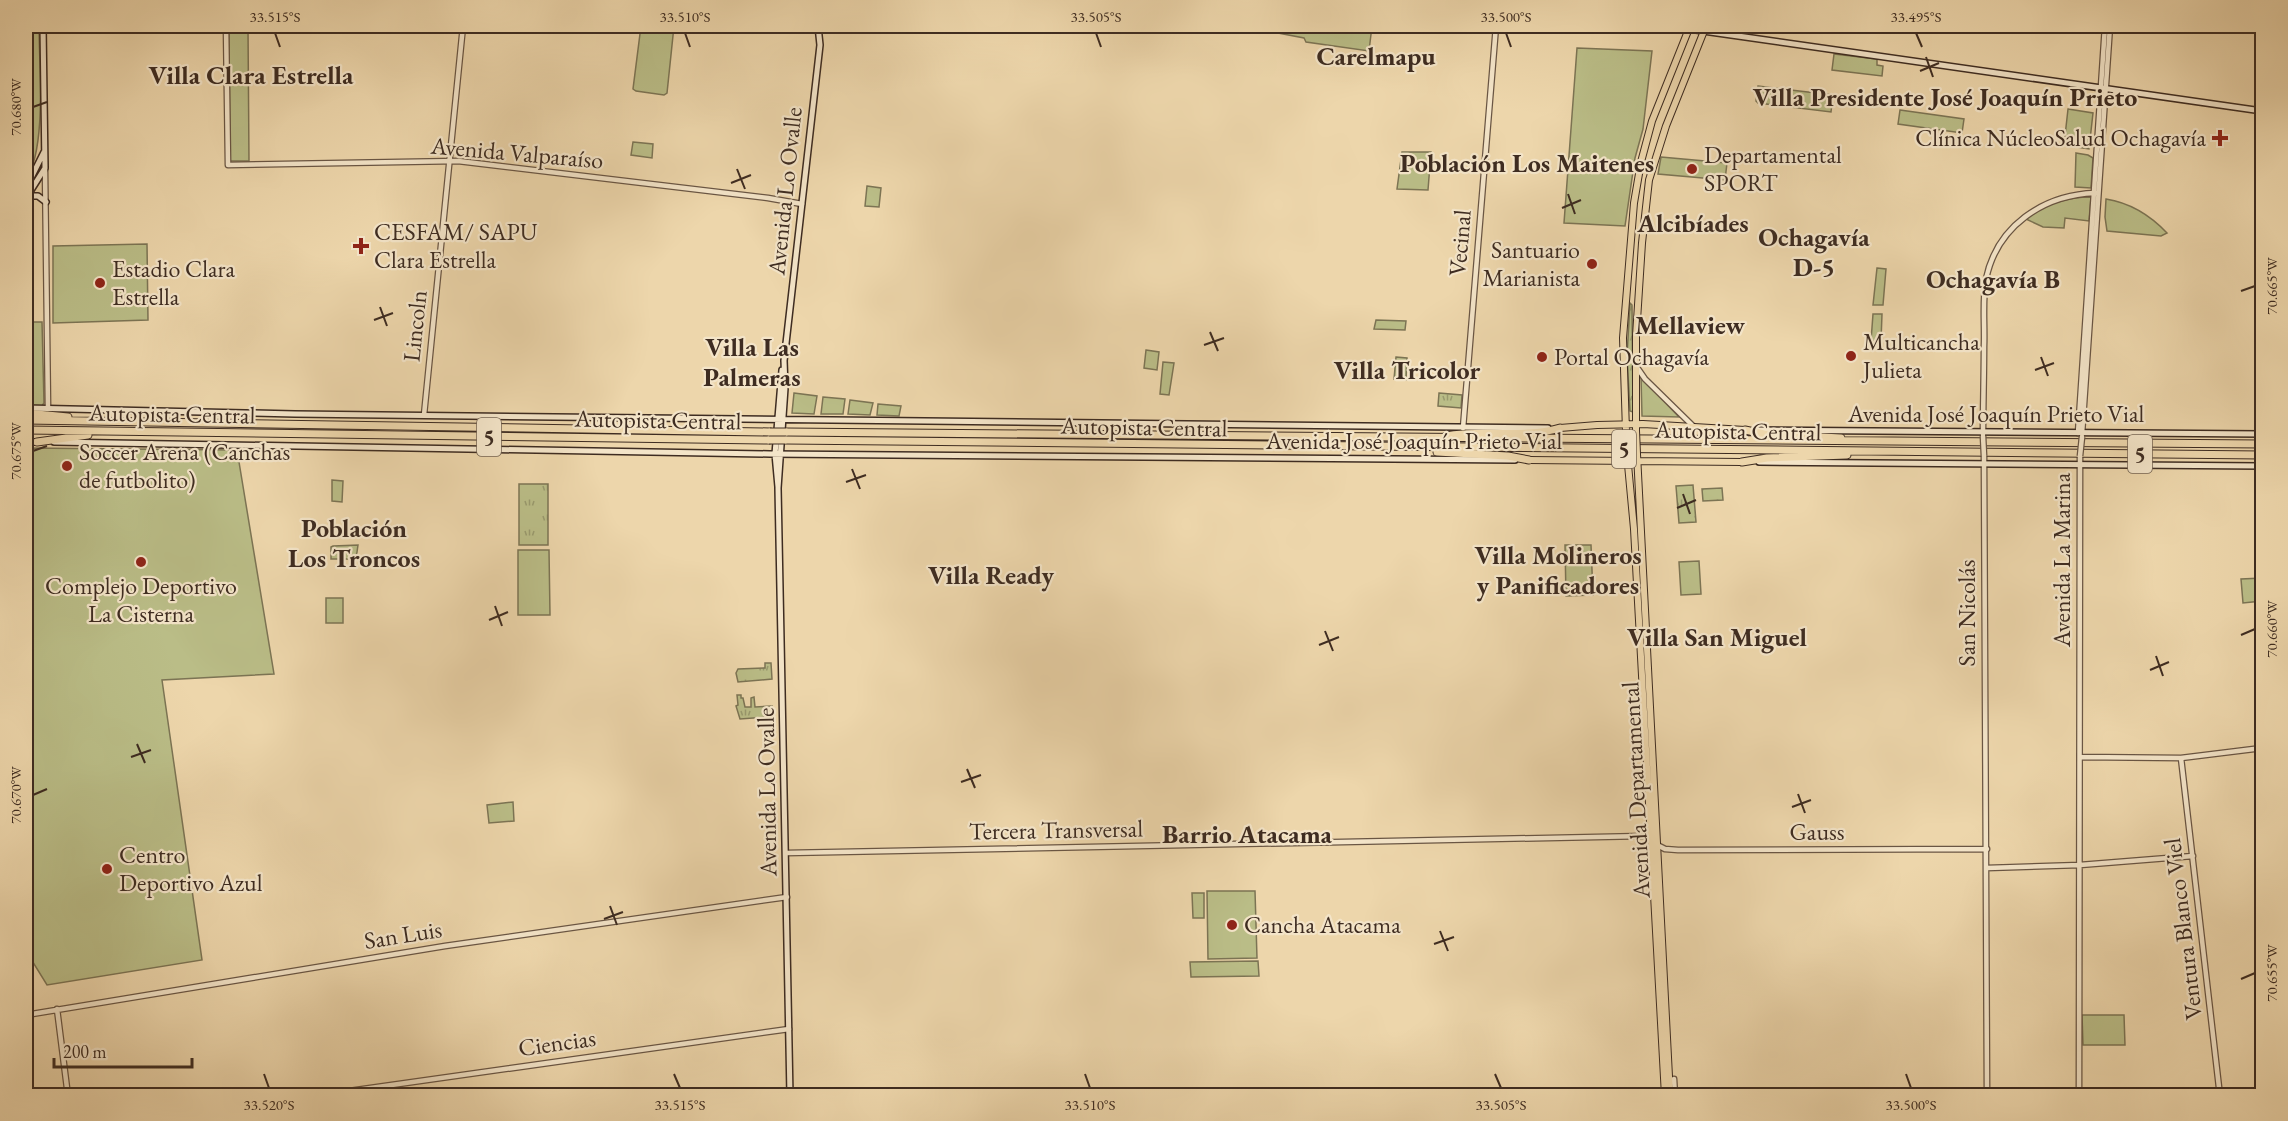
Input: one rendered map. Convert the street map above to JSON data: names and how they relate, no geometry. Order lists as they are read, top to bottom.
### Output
{
  "streets": {
    "highway": ["Autopista Central", "5"],
    "main road": ["Avenida Lo Ovalle", "Avenida José Joaquín Prieto Vial", "Avenida Departamental"],
    "street": [
      "Avenida Valparaíso",
      "Vecinal",
      "Lincoln",
      "Avenida La Marina",
      "San Nicolás",
      "Tercera Transversal",
      "Gauss",
      "Ventura Blanco Viel",
      "San Luis",
      "Ciencias"
    ]
  },
  "crossings": [
    ["Avenida Valparaíso", "Avenida Lo Ovalle"],
    ["Avenida Valparaíso", "Lincoln"],
    ["Avenida Lo Ovalle", "Avenida José Joaquín Prieto Vial"],
    ["Avenida Lo Ovalle", "Tercera Transversal"],
    ["Avenida Lo Ovalle", "San Luis"],
    ["Avenida Lo Ovalle", "Ciencias"],
    ["Vecinal", "Avenida José Joaquín Prieto Vial"],
    ["Lincoln", "Avenida José Joaquín Prieto Vial"],
    ["Avenida José Joaquín Prieto Vial", "Avenida La Marina"],
    ["Avenida José Joaquín Prieto Vial", "San Nicolás"],
    ["Avenida José Joaquín Prieto Vial", "Avenida Departamental"],
    ["Avenida La Marina", "San Nicolás"],
    ["San Nicolás", "Gauss"],
    ["Avenida Departamental", "Tercera Transversal"],
    ["Avenida Departamental", "Gauss"]
  ],
  "districts": [
    "Carelmapu",
    "Villa Clara Estrella",
    "Villa Presidente José Joaquín Prieto",
    "Población Los Maitenes",
    "Alcibíades",
    "Ochagavía D-5",
    "Ochagavía B",
    "Mellaview",
    "Villa Las Palmeras",
    "Villa Tricolor",
    "Población Los Troncos",
    "Villa Molineros y Panificadores",
    "Villa Ready",
    "Villa San Miguel",
    "Barrio Atacama"
  ],
  "places": {
    "health": ["Clínica NúcleoSalud Ochagavía", "CESFAM/ SAPU Clara Estrella"],
    "other": [
      "Departamental SPORT",
      "Santuario Marianista",
      "Estadio Clara Estrella",
      "Multicancha Julieta",
      "Portal Ochagavía",
      "Soccer Arena (Canchas de futbolito)",
      "Complejo Deportivo La Cisterna",
      "Centro Deportivo Azul",
      "Cancha Atacama"
    ]
  },
  "scale_bar": "200 m",
  "coordinates": [
    "33.515°S",
    "33.510°S",
    "33.505°S",
    "33.500°S",
    "33.495°S",
    "70.680°W",
    "70.665°W",
    "70.675°W",
    "70.660°W",
    "70.670°W",
    "70.655°W",
    "33.520°S"
  ]
}
